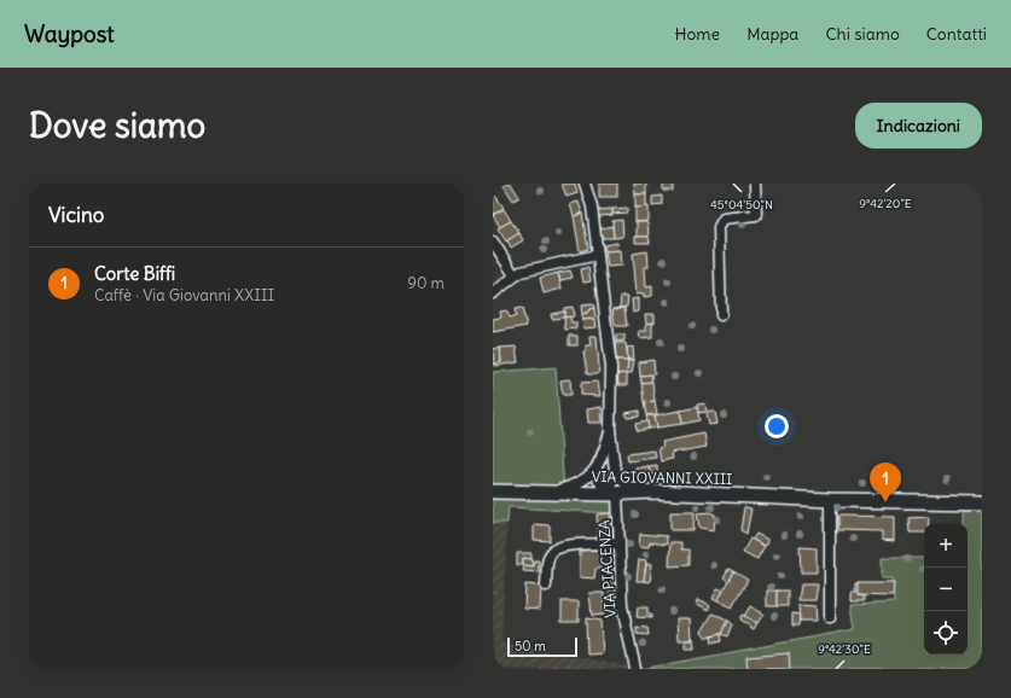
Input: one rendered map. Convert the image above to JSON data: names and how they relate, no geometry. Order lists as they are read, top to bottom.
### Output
{
  "streets": {
    "street": ["VIA GIOVANNI XXIII", "VIA PIACENZA"]
  },
  "crossings": [
    ["VIA GIOVANNI XXIII", "VIA PIACENZA"]
  ],
  "scale_bar": "50 m",
  "page": {
    "header": "Waypost",
    "nav": [
      "Home",
      "Mappa",
      "Chi siamo",
      "Contatti"
    ],
    "buttons": "Indicazioni",
    "title": "Dove siamo",
    "heading": "Vicino",
    "list": [
      {
        "mark": "1",
        "name": "Corte Biffi",
        "note": "Caffè · Via Giovanni XXIII",
        "value": "90 m"
      }
    ],
    "pins": "1",
    "map_buttons": ["+", "−"],
    "scale": "50 m"
  },
  "coordinates": ["9°42'20\"E", "45°04'50\"N", "9°42'30\"E"]
}
